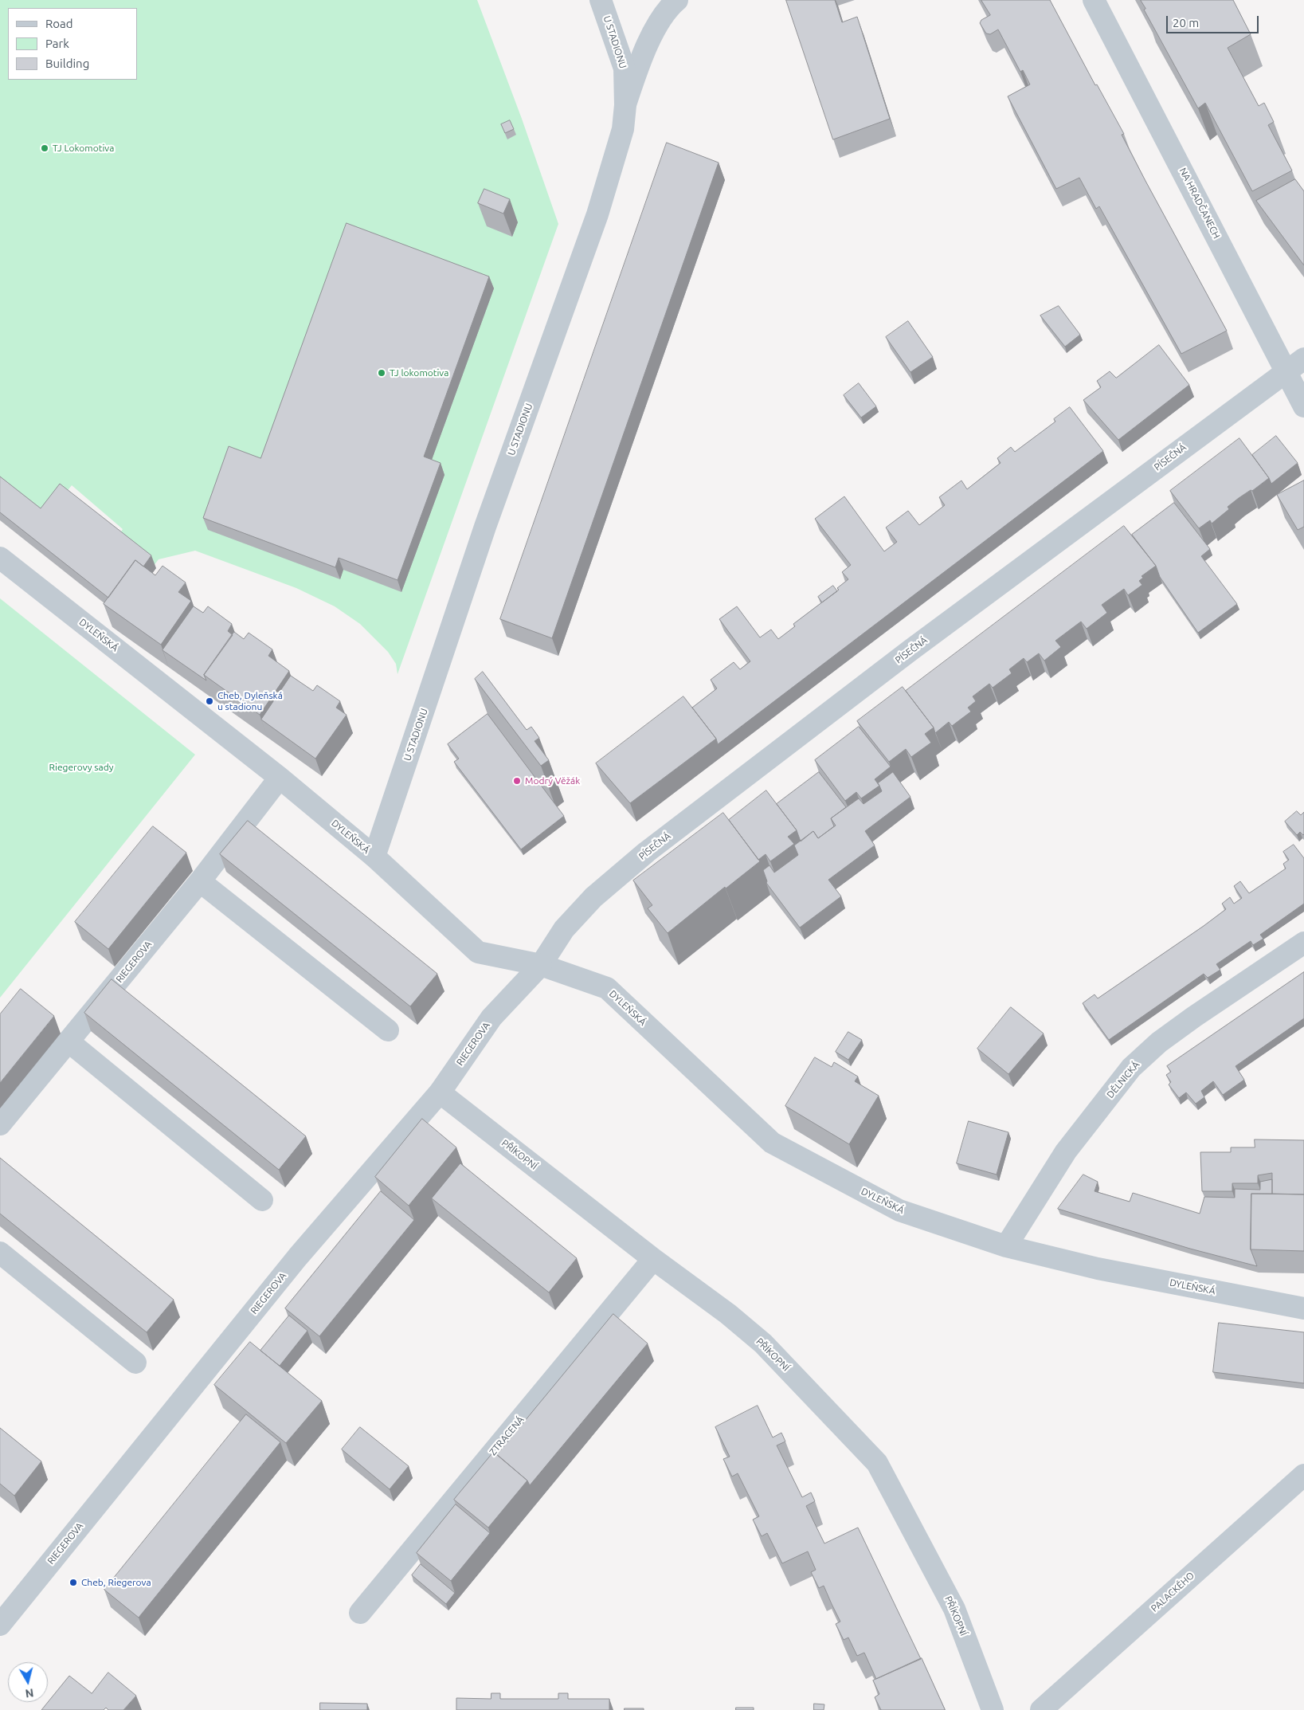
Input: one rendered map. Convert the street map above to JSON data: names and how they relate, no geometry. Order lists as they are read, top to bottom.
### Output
{
  "streets": {
    "street": [
      "U STADIONU",
      "NA HRADČANECH",
      "PÍSEČNÁ",
      "DYLEŇSKÁ",
      "RIEGEROVA",
      "DĚLNICKÁ",
      "PŘÍKOPNÍ",
      "ZTRACENÁ",
      "PALACKÉHO"
    ]
  },
  "crossings": [
    ["U STADIONU", "DYLEŇSKÁ"],
    ["NA HRADČANECH", "PÍSEČNÁ"],
    ["PÍSEČNÁ", "DYLEŇSKÁ"],
    ["PÍSEČNÁ", "RIEGEROVA"],
    ["DYLEŇSKÁ", "RIEGEROVA"],
    ["DYLEŇSKÁ", "DĚLNICKÁ"],
    ["RIEGEROVA", "PŘÍKOPNÍ"],
    ["PŘÍKOPNÍ", "ZTRACENÁ"]
  ],
  "parks": ["Riegerovy sady"],
  "places": [
    "TJ Lokomotiva",
    "TJ lokomotiva",
    "Cheb, Dyleňská u stadionu",
    "Modrý Věžák",
    "Cheb, Riegerova"
  ],
  "legend": ["Road", "Park", "Building"],
  "scale_bar": "20 m",
  "north": "bottom"
}
